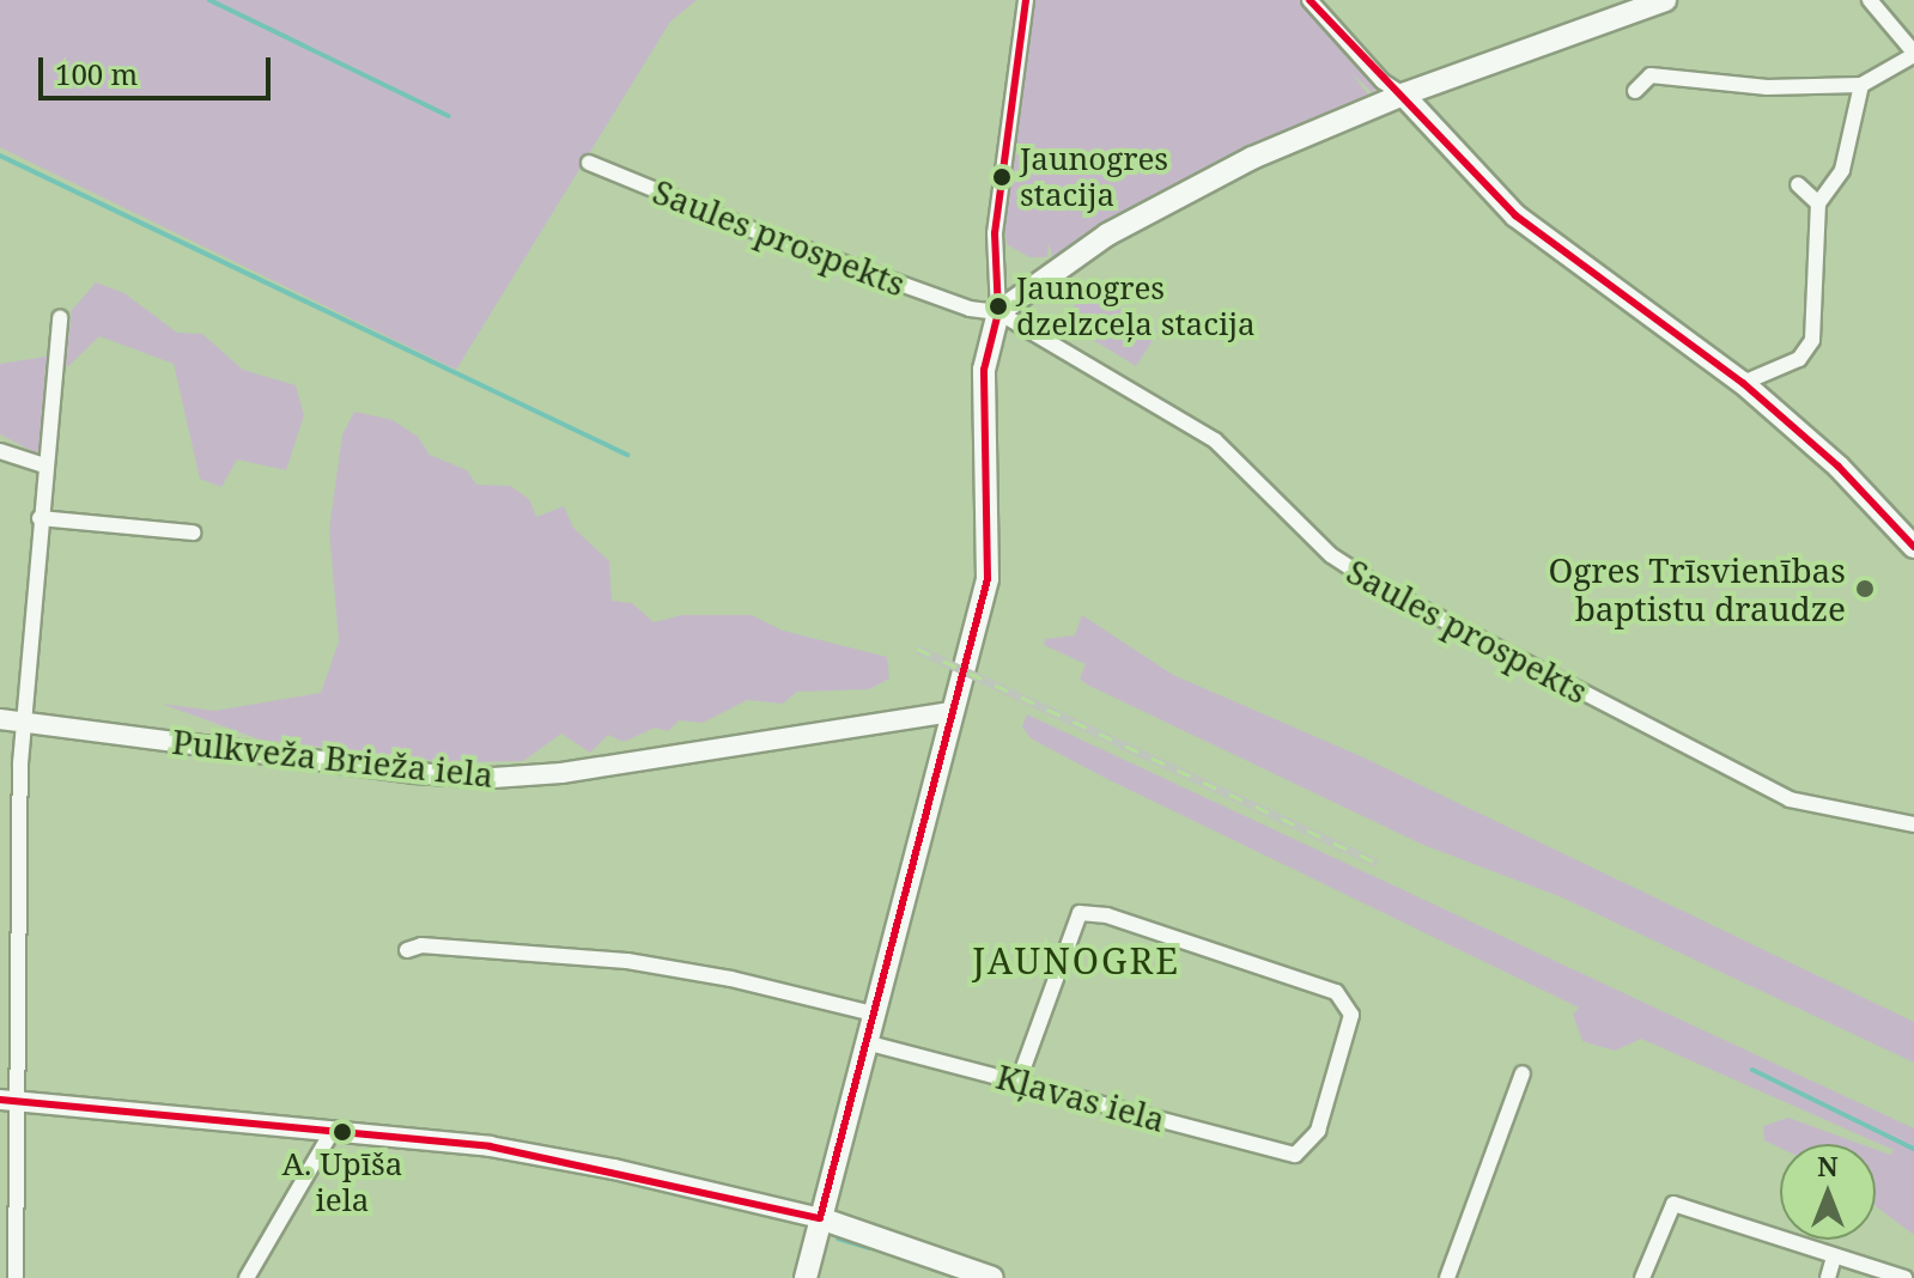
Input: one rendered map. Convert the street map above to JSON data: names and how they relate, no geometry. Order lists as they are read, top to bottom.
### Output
{
  "streets": {
    "street": ["Saules prospekts", "Pulkveža Brieža iela", "Kļavas iela"]
  },
  "districts": ["JAUNOGRE"],
  "places": [
    "Jaunogres stacija",
    "Jaunogres dzelzceļa stacija",
    "Ogres Trīsvienības baptistu draudze",
    "A. Upīša iela"
  ],
  "scale_bar": "100 m",
  "north": "top"
}
